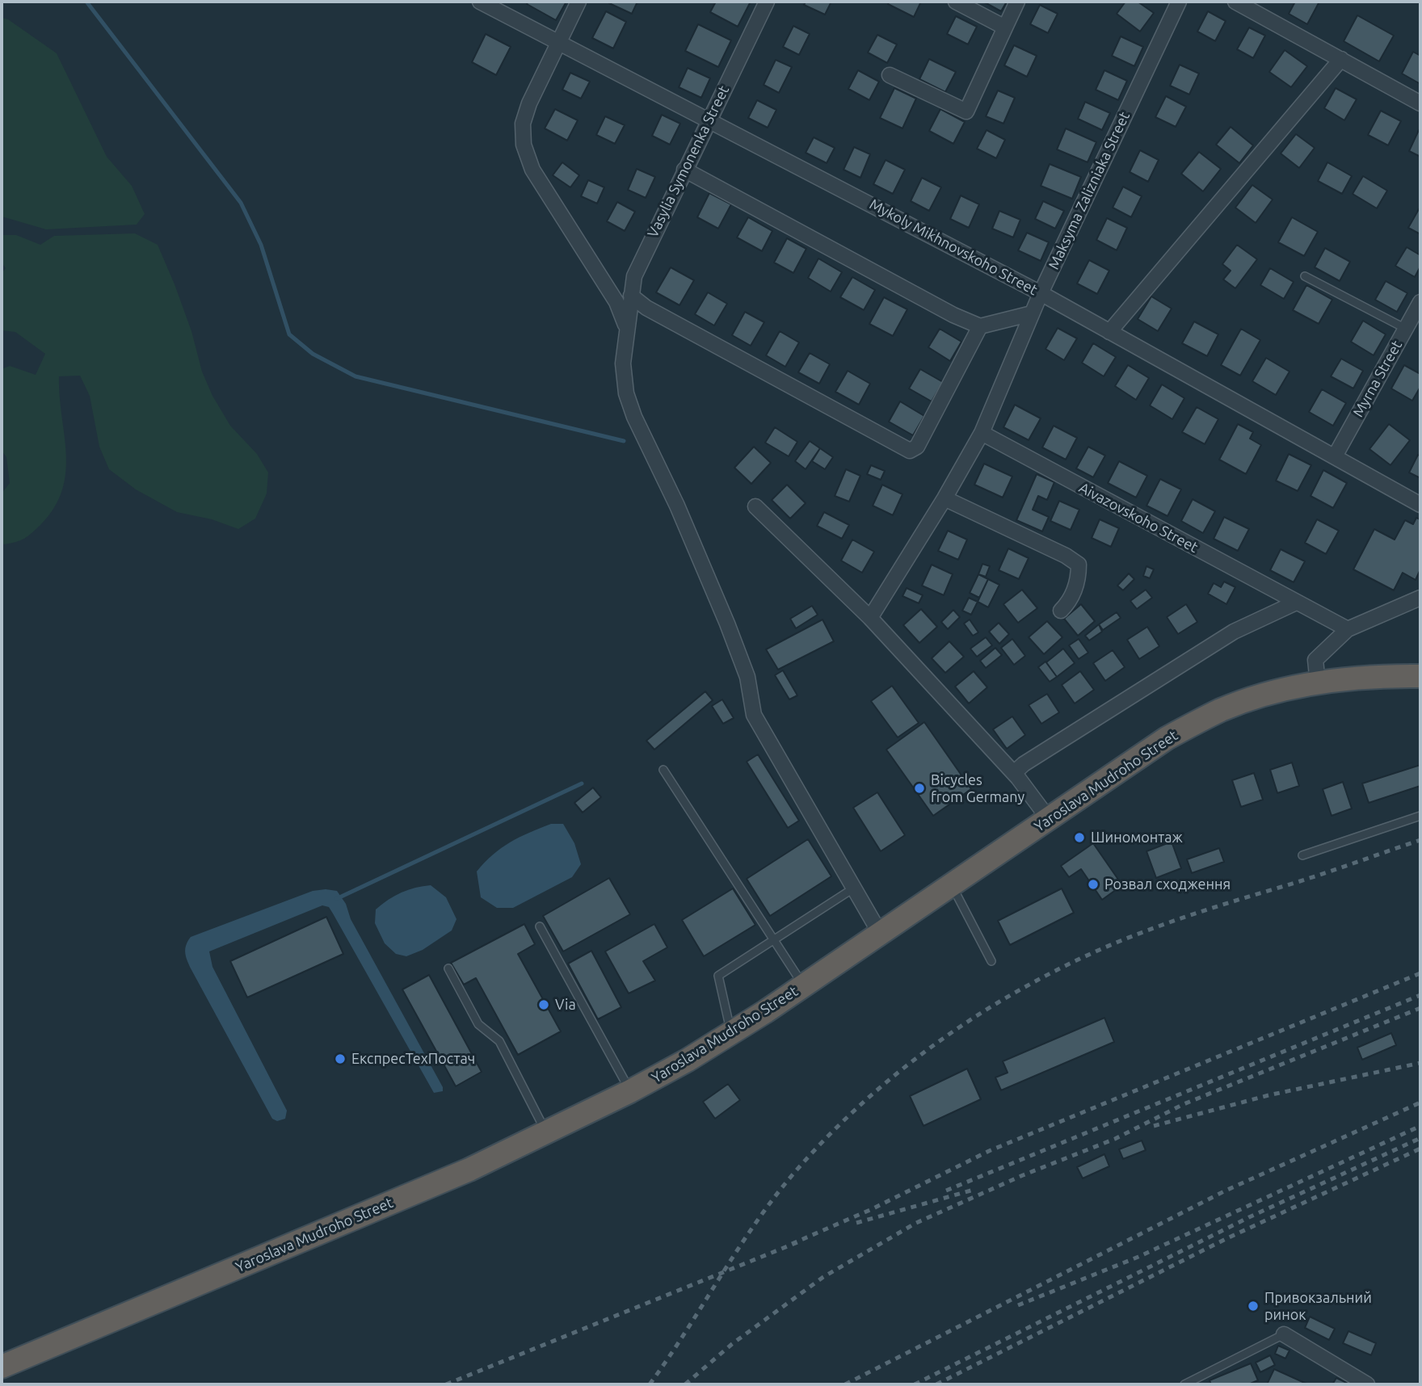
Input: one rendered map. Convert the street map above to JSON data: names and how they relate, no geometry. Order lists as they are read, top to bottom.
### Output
{
  "streets": {
    "highway": ["Yaroslava Mudroho Street"],
    "street": [
      "Vasylia Symonenka Street",
      "Maksyma Zalizniaka Street",
      "Mykoly Mikhnovskoho Street",
      "Myrna Street",
      "Aivazovskoho Street"
    ]
  },
  "crossings": [
    ["Vasylia Symonenka Street", "Mykoly Mikhnovskoho Street"],
    ["Vasylia Symonenka Street", "Yaroslava Mudroho Street"],
    ["Maksyma Zalizniaka Street", "Mykoly Mikhnovskoho Street"],
    ["Maksyma Zalizniaka Street", "Aivazovskoho Street"],
    ["Mykoly Mikhnovskoho Street", "Myrna Street"]
  ],
  "places": [
    "Bicycles from Germany",
    "Шиномонтаж",
    "Розвал сходження",
    "Via",
    "ЕкспресТехПостач",
    "Привокзальний ринок"
  ]
}
